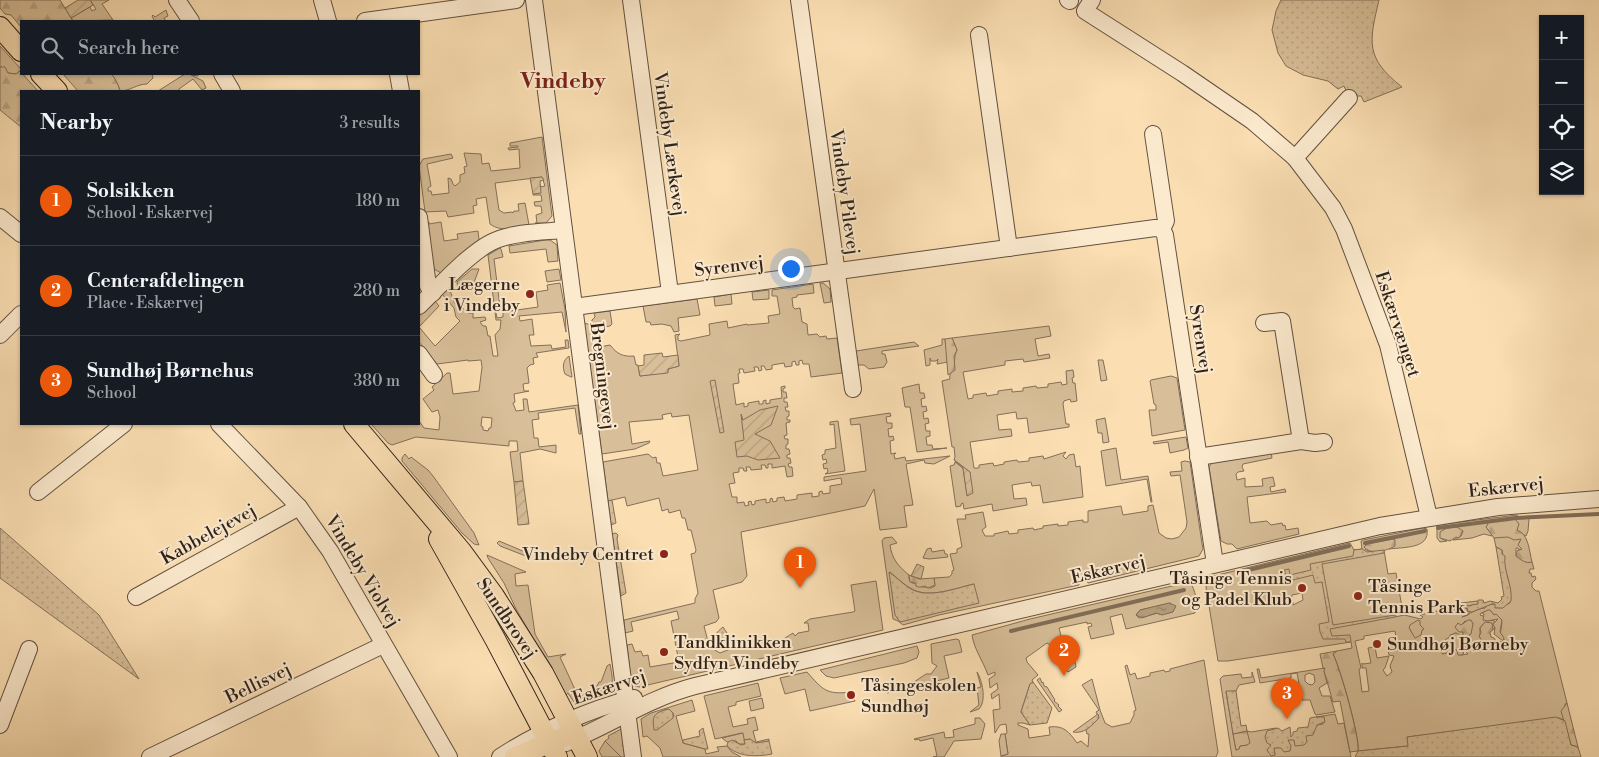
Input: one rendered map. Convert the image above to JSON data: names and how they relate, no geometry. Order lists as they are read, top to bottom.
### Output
{
  "streets": {
    "main road": ["Sundbrovej"],
    "street": [
      "Vindeby Lærkevej",
      "Vindeby Pilevej",
      "Syrenvej",
      "Eskærvænget",
      "Bregningevej",
      "Eskærvej",
      "Kabbelejevej",
      "Vindeby Violvej",
      "Bellisvej"
    ]
  },
  "crossings": [
    ["Vindeby Lærkevej", "Syrenvej"],
    ["Vindeby Pilevej", "Syrenvej"],
    ["Syrenvej", "Bregningevej"],
    ["Syrenvej", "Eskærvej"],
    ["Eskærvænget", "Eskærvej"],
    ["Bregningevej", "Eskærvej"],
    ["Eskærvej", "Sundbrovej"],
    ["Kabbelejevej", "Vindeby Violvej"],
    ["Vindeby Violvej", "Bellisvej"]
  ],
  "districts": ["Vindeby"],
  "places": [
    "Lægerne i Vindeby",
    "Vindeby Centret",
    "Tåsinge Tennis og Padel Klub",
    "Tåsinge Tennis Park",
    "Sundhøj Børneby",
    "Tandklinikken Sydfyn Vindeby",
    "Tåsingeskolen Sundhøj"
  ],
  "page": {
    "map_buttons": ["+", "−"],
    "search": "Search here",
    "heading": ["Nearby", "3 results"],
    "list": [
      {
        "mark": "1",
        "name": "Solsikken",
        "note": "School · Eskærvej",
        "value": "180 m"
      },
      {
        "mark": "2",
        "name": "Centerafdelingen",
        "note": "Place · Eskærvej",
        "value": "280 m"
      },
      {
        "mark": "3",
        "name": "Sundhøj Børnehus",
        "note": "School",
        "value": "380 m"
      }
    ],
    "pins": ["1", "2", "3"]
  }
}
